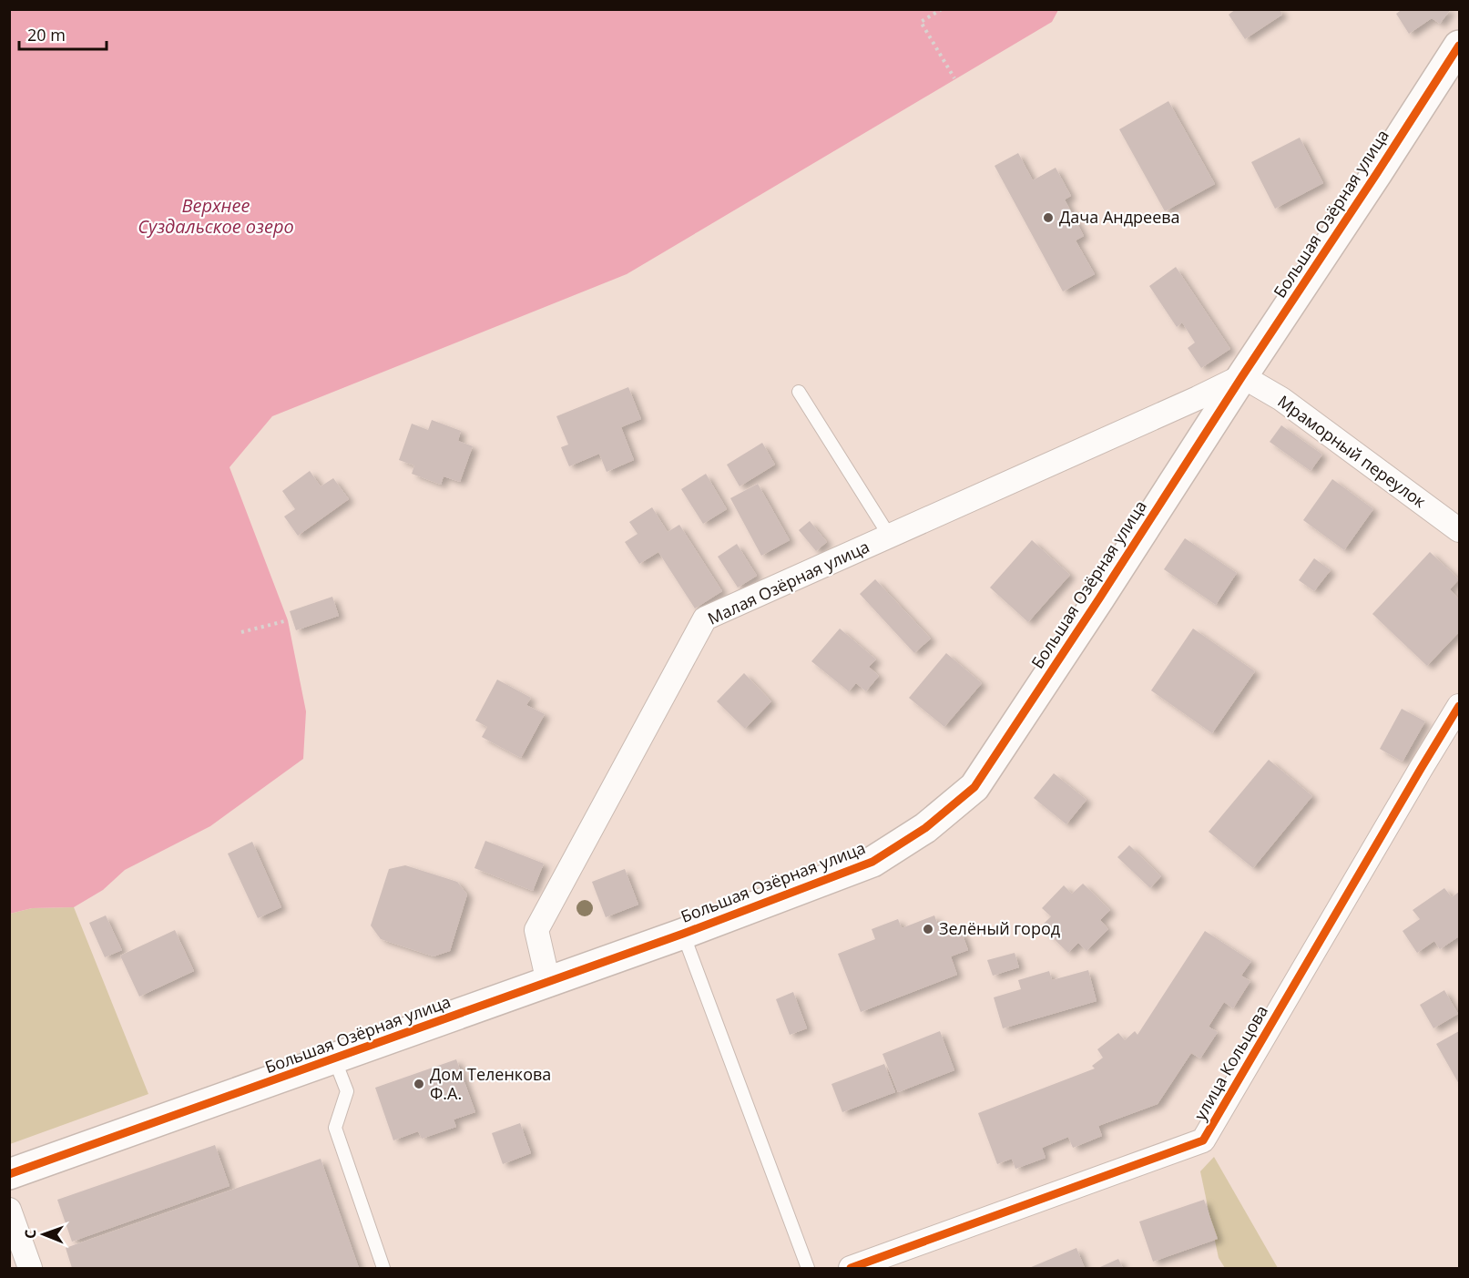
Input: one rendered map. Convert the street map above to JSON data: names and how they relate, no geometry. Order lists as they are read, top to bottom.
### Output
{
  "streets": {
    "street": [
      "Большая Озёрная улица",
      "Мраморный переулок",
      "Малая Озёрная улица",
      "улица Кольцова"
    ]
  },
  "crossings": [
    ["Большая Озёрная улица", "Мраморный переулок"],
    ["Большая Озёрная улица", "Малая Озёрная улица"],
    ["Мраморный переулок", "Малая Озёрная улица"]
  ],
  "water": ["Верхнее Суздальское озеро"],
  "places": ["Дача Андреева", "Зелёный город", "Дом Теленкова Ф.А."],
  "scale_bar": "20 m",
  "north": "left"
}
